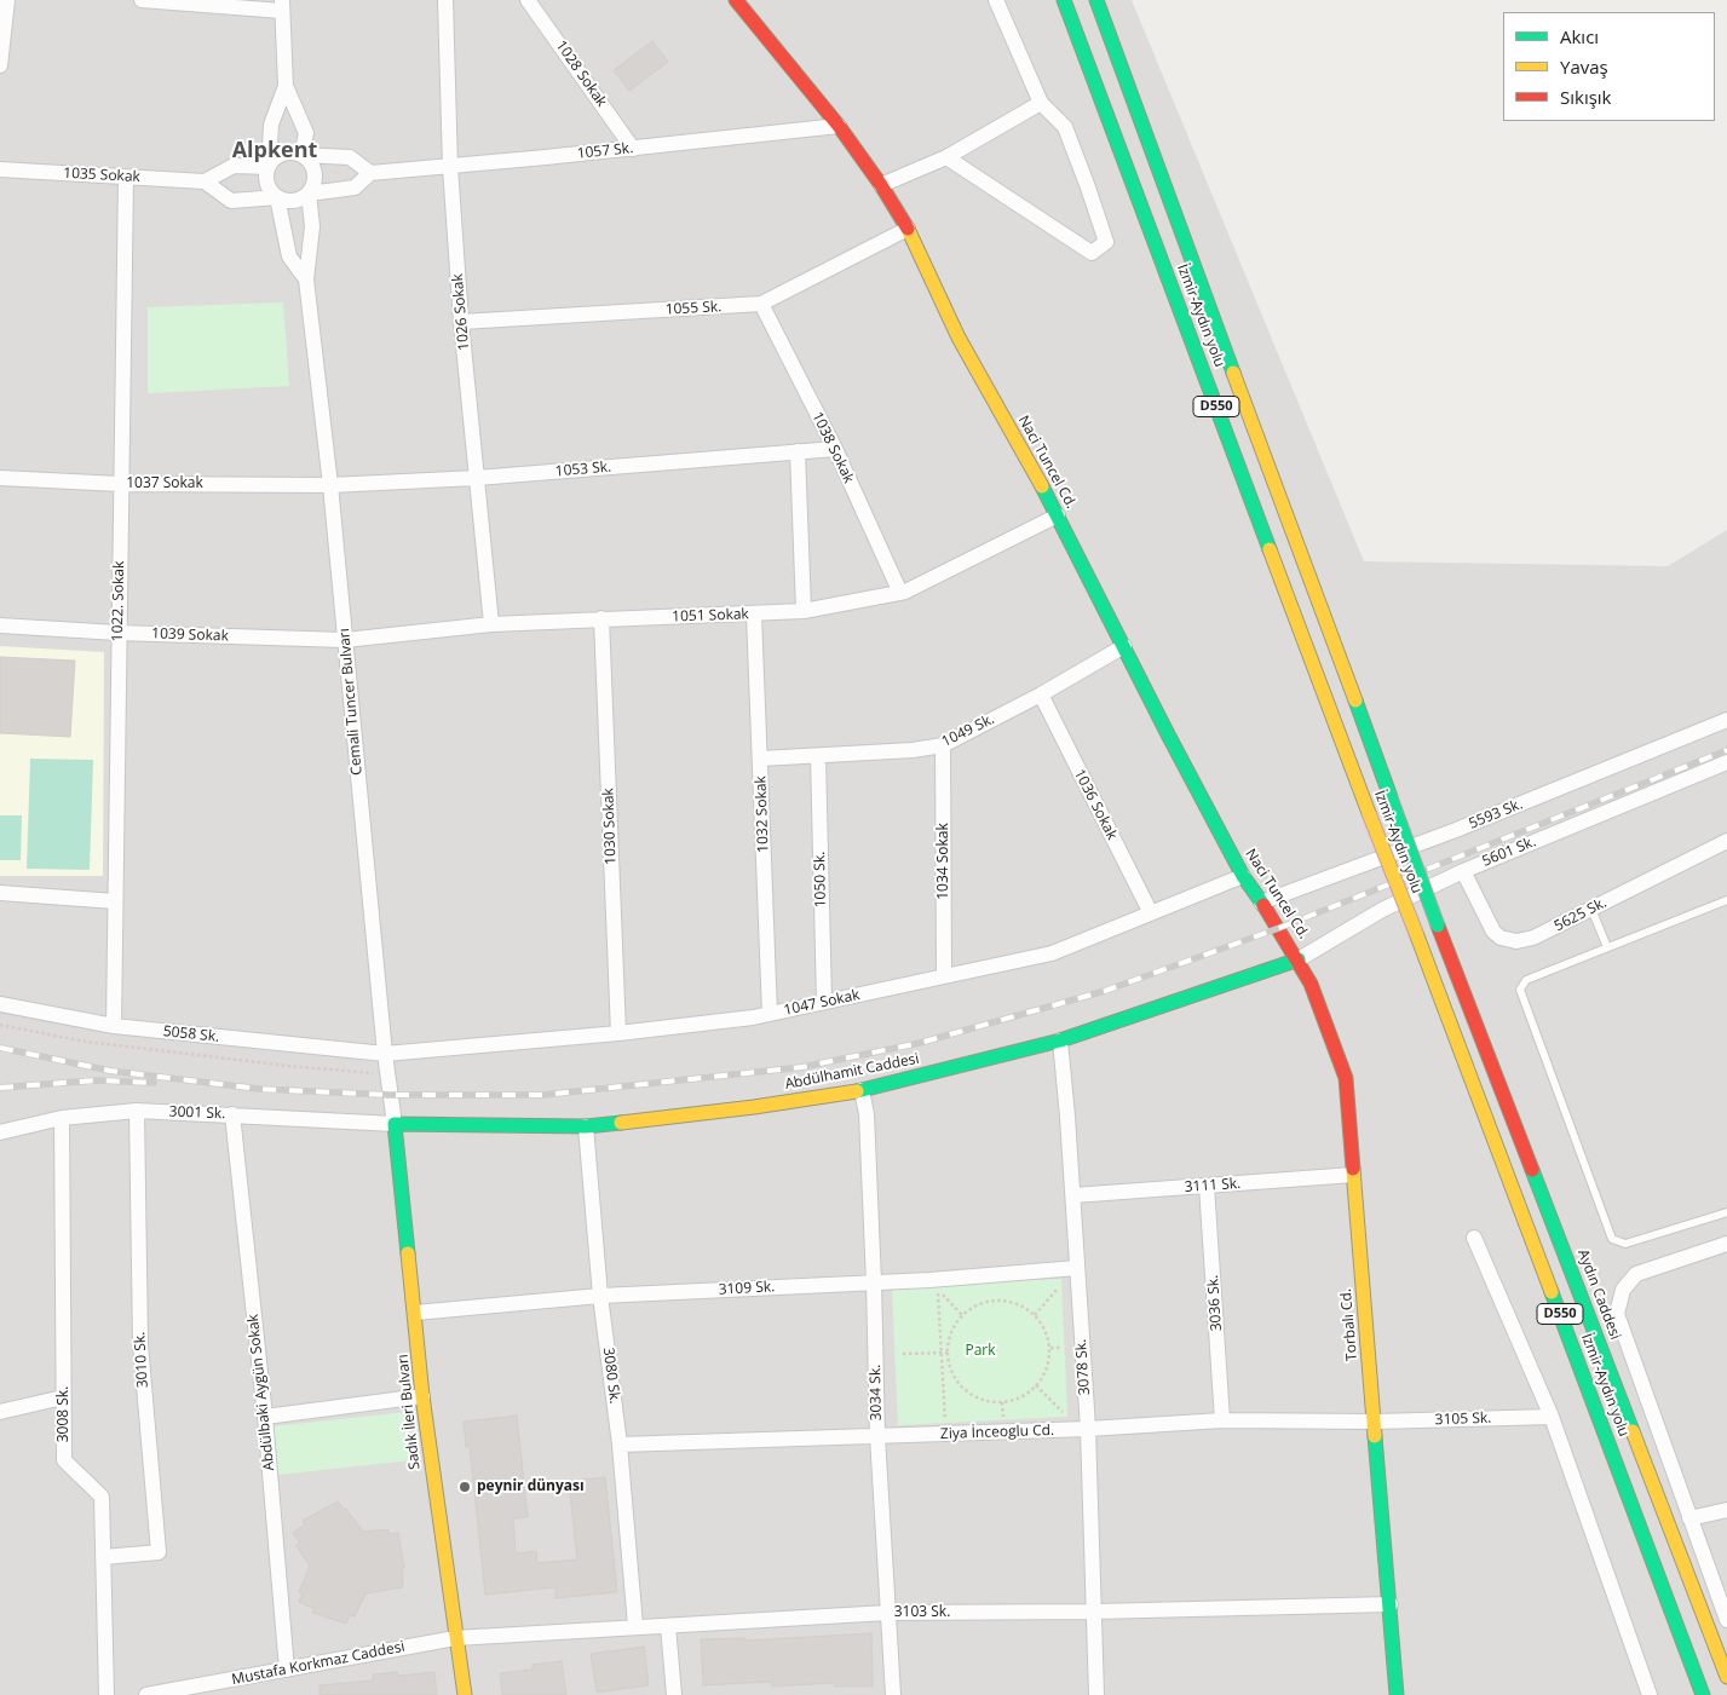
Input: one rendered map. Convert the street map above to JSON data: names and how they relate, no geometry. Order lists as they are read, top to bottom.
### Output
{
  "streets": {
    "main road": [
      "İzmir-Aydın yolu",
      "D550",
      "Naci Tuncel Cd.",
      "Abdülhamit Caddesi",
      "Aydın Caddesi",
      "Torbalı Cd.",
      "Sadık İleri Bulvarı"
    ],
    "street": [
      "1028 Sokak",
      "1057 Sk.",
      "1035 Sokak",
      "1055 Sk.",
      "1026 Sokak",
      "1038 Sokak",
      "1053 Sk.",
      "1037 Sokak",
      "1022. Sokak",
      "1051 Sokak",
      "1039 Sokak",
      "Cemali Tuncer Bulvarı",
      "1049 Sk.",
      "1036 Sokak",
      "1032 Sokak",
      "5593 Sk.",
      "1030 Sokak",
      "5601 Sk.",
      "1034 Sokak",
      "1050 Sk.",
      "5625 Sk.",
      "1047 Sokak",
      "5058 Sk.",
      "3001 Sk.",
      "3111 Sk.",
      "3109 Sk.",
      "3036 Sk.",
      "3010 Sk.",
      "3078 Sk.",
      "3080 Sk.",
      "Abdülbaki Aygün Sokak",
      "3034 Sk.",
      "3008 Sk.",
      "3105 Sk.",
      "Ziya İnceoglu Cd.",
      "3103 Sk.",
      "Mustafa Korkmaz Caddesi"
    ]
  },
  "crossings": [
    ["1028 Sokak", "1057 Sk."],
    ["1057 Sk.", "1026 Sokak"],
    ["1057 Sk.", "Naci Tuncel Cd."],
    ["1035 Sokak", "1022. Sokak"],
    ["1055 Sk.", "1026 Sokak"],
    ["1055 Sk.", "1038 Sokak"],
    ["1055 Sk.", "Naci Tuncel Cd."],
    ["1026 Sokak", "1053 Sk."],
    ["1026 Sokak", "1051 Sokak"],
    ["İzmir-Aydın yolu", "Aydın Caddesi"],
    ["1038 Sokak", "1053 Sk."],
    ["1038 Sokak", "1051 Sokak"],
    ["Naci Tuncel Cd.", "1051 Sokak"],
    ["Naci Tuncel Cd.", "1049 Sk."],
    ["Naci Tuncel Cd.", "5593 Sk."],
    ["Naci Tuncel Cd.", "5601 Sk."],
    ["Naci Tuncel Cd.", "1047 Sokak"],
    ["Naci Tuncel Cd.", "Abdülhamit Caddesi"],
    ["Naci Tuncel Cd.", "Torbalı Cd."],
    ["1053 Sk.", "1037 Sokak"],
    ["1053 Sk.", "Cemali Tuncer Bulvarı"],
    ["1037 Sokak", "1022. Sokak"],
    ["1037 Sokak", "Cemali Tuncer Bulvarı"],
    ["1022. Sokak", "1039 Sokak"],
    ["1022. Sokak", "5058 Sk."],
    ["1051 Sokak", "1039 Sokak"],
    ["1051 Sokak", "Cemali Tuncer Bulvarı"],
    ["1051 Sokak", "1032 Sokak"],
    ["1051 Sokak", "1030 Sokak"],
    ["1039 Sokak", "Cemali Tuncer Bulvarı"],
    ["Cemali Tuncer Bulvarı", "1047 Sokak"],
    ["Cemali Tuncer Bulvarı", "5058 Sk."],
    ["Cemali Tuncer Bulvarı", "Abdülhamit Caddesi"],
    ["Cemali Tuncer Bulvarı", "3001 Sk."],
    ["Cemali Tuncer Bulvarı", "Sadık İleri Bulvarı"],
    ["1049 Sk.", "1036 Sokak"],
    ["1049 Sk.", "1032 Sokak"],
    ["1049 Sk.", "1034 Sokak"],
    ["1049 Sk.", "1050 Sk."],
    ["1036 Sokak", "1047 Sokak"],
    ["1032 Sokak", "1047 Sokak"],
    ["1030 Sokak", "1047 Sokak"],
    ["5601 Sk.", "5625 Sk."],
    ["5601 Sk.", "Abdülhamit Caddesi"],
    ["5601 Sk.", "Torbalı Cd."],
    ["1034 Sokak", "1047 Sokak"],
    ["1050 Sk.", "1047 Sokak"],
    ["1047 Sokak", "5058 Sk."],
    ["Abdülhamit Caddesi", "3001 Sk."],
    ["Abdülhamit Caddesi", "Torbalı Cd."],
    ["Abdülhamit Caddesi", "3078 Sk."],
    ["Abdülhamit Caddesi", "3080 Sk."],
    ["Abdülhamit Caddesi", "3034 Sk."],
    ["Abdülhamit Caddesi", "Sadık İleri Bulvarı"],
    ["3001 Sk.", "3010 Sk."],
    ["3001 Sk.", "Abdülbaki Aygün Sokak"],
    ["3001 Sk.", "Sadık İleri Bulvarı"],
    ["3001 Sk.", "3008 Sk."],
    ["3111 Sk.", "3036 Sk."],
    ["3111 Sk.", "Torbalı Cd."],
    ["3111 Sk.", "3078 Sk."],
    ["3109 Sk.", "3078 Sk."],
    ["3109 Sk.", "3080 Sk."],
    ["3109 Sk.", "3034 Sk."],
    ["3109 Sk.", "Sadık İleri Bulvarı"],
    ["3036 Sk.", "Ziya İnceoglu Cd."],
    ["Torbalı Cd.", "3105 Sk."],
    ["Torbalı Cd.", "Ziya İnceoglu Cd."],
    ["Torbalı Cd.", "3103 Sk."],
    ["3010 Sk.", "3008 Sk."],
    ["3078 Sk.", "Ziya İnceoglu Cd."],
    ["3078 Sk.", "3103 Sk."],
    ["3080 Sk.", "Ziya İnceoglu Cd."],
    ["3080 Sk.", "3103 Sk."],
    ["Abdülbaki Aygün Sokak", "Mustafa Korkmaz Caddesi"],
    ["3034 Sk.", "Ziya İnceoglu Cd."],
    ["3034 Sk.", "3103 Sk."],
    ["Sadık İleri Bulvarı", "3103 Sk."],
    ["Sadık İleri Bulvarı", "Mustafa Korkmaz Caddesi"],
    ["3105 Sk.", "Ziya İnceoglu Cd."],
    ["3103 Sk.", "Mustafa Korkmaz Caddesi"]
  ],
  "districts": ["Alpkent"],
  "parks": ["Park"],
  "places": ["peynir dünyası"],
  "legend": ["Akıcı", "Yavaş", "Sıkışık"]
}
